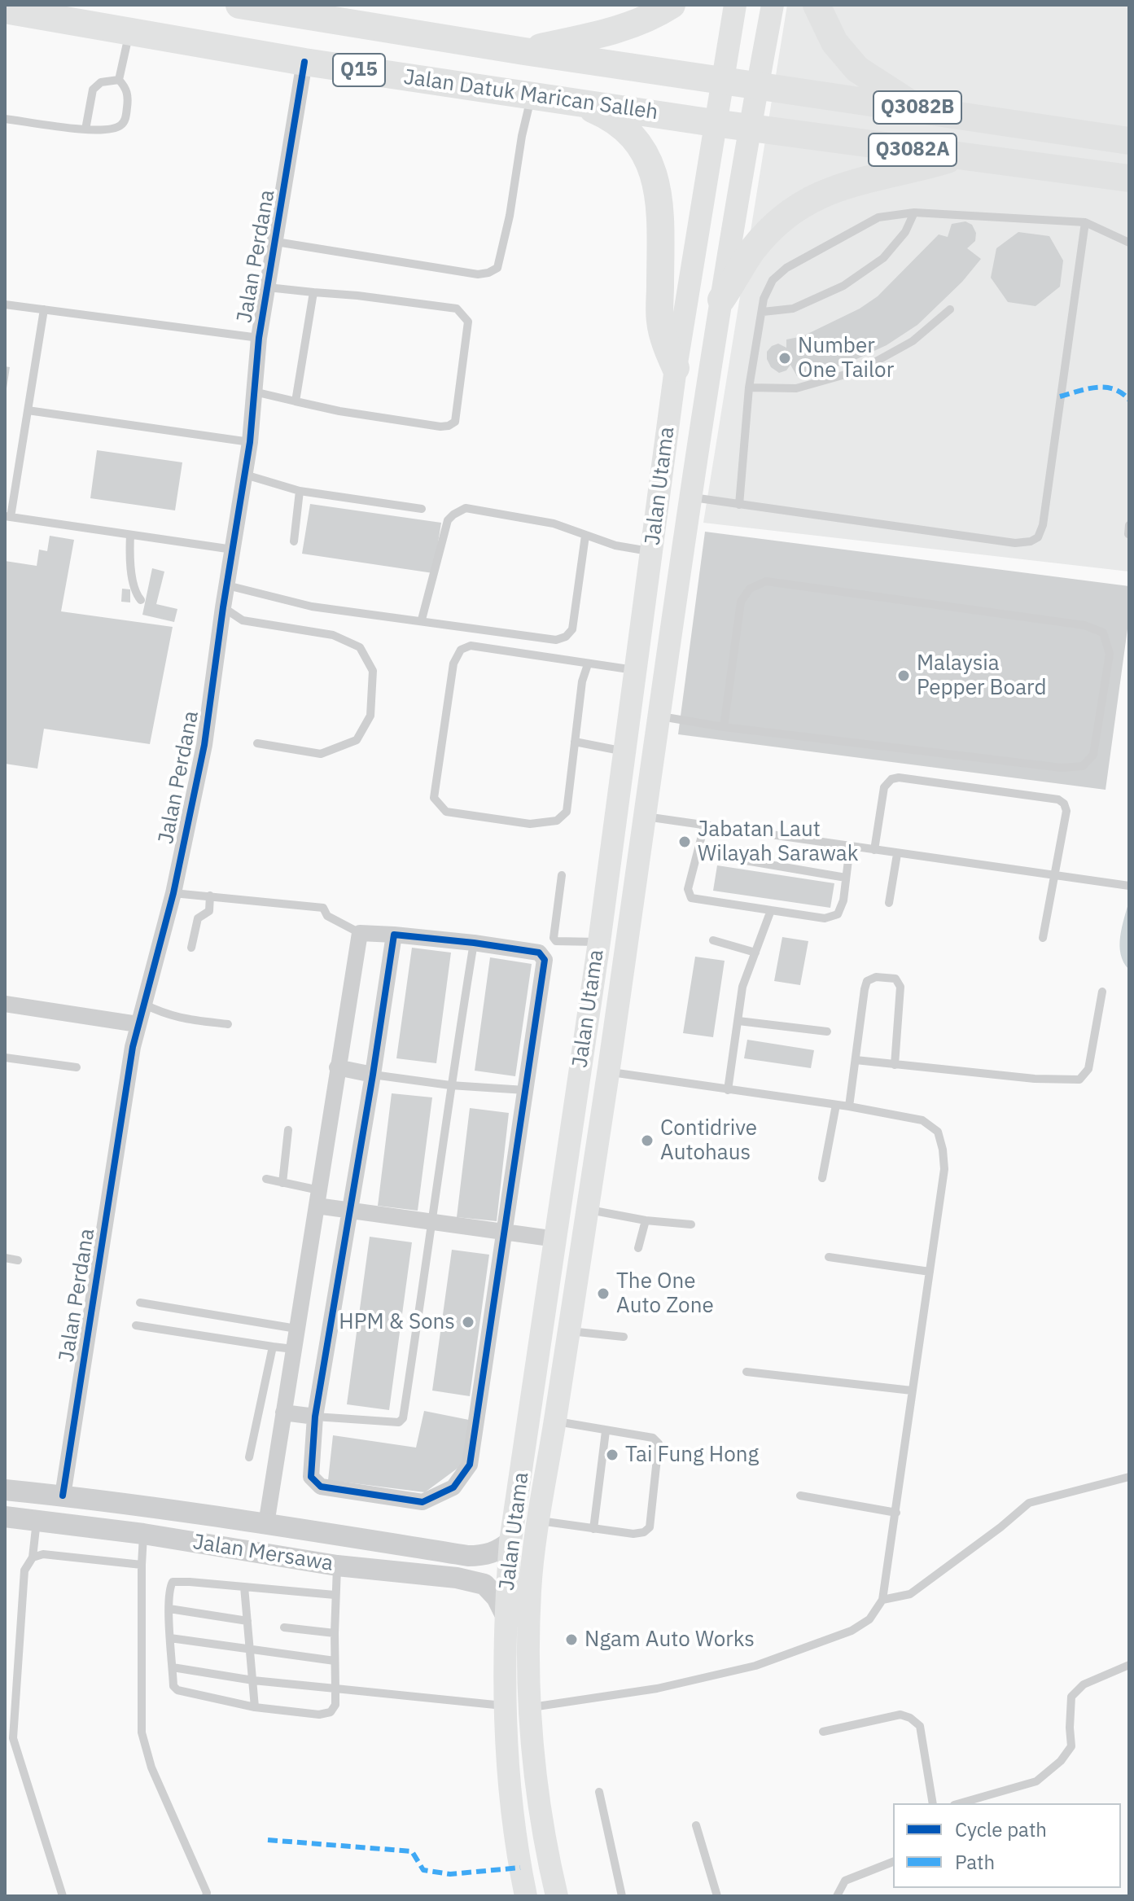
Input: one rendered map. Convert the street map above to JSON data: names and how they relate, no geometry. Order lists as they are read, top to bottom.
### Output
{
  "streets": {
    "highway": [
      "Q15",
      "Jalan Datuk Marican Salleh",
      "Q3082B",
      "Q3082A"
    ],
    "main road": ["Jalan Utama"],
    "street": ["Jalan Perdana", "Jalan Mersawa"]
  },
  "crossings": [
    ["Jalan Datuk Marican Salleh", "Q3082B"],
    ["Jalan Datuk Marican Salleh", "Q3082A"],
    ["Jalan Datuk Marican Salleh", "Jalan Perdana"],
    ["Jalan Datuk Marican Salleh", "Jalan Utama"],
    ["Q3082B", "Jalan Utama"],
    ["Q3082A", "Jalan Utama"],
    ["Jalan Perdana", "Jalan Mersawa"],
    ["Jalan Utama", "Jalan Mersawa"]
  ],
  "places": [
    "Number One Tailor",
    "Malaysia Pepper Board",
    "Jabatan Laut Wilayah Sarawak",
    "Contidrive Autohaus",
    "The One Auto Zone",
    "HPM & Sons",
    "Tai Fung Hong",
    "Ngam Auto Works"
  ],
  "legend": ["Cycle path", "Path"]
}
